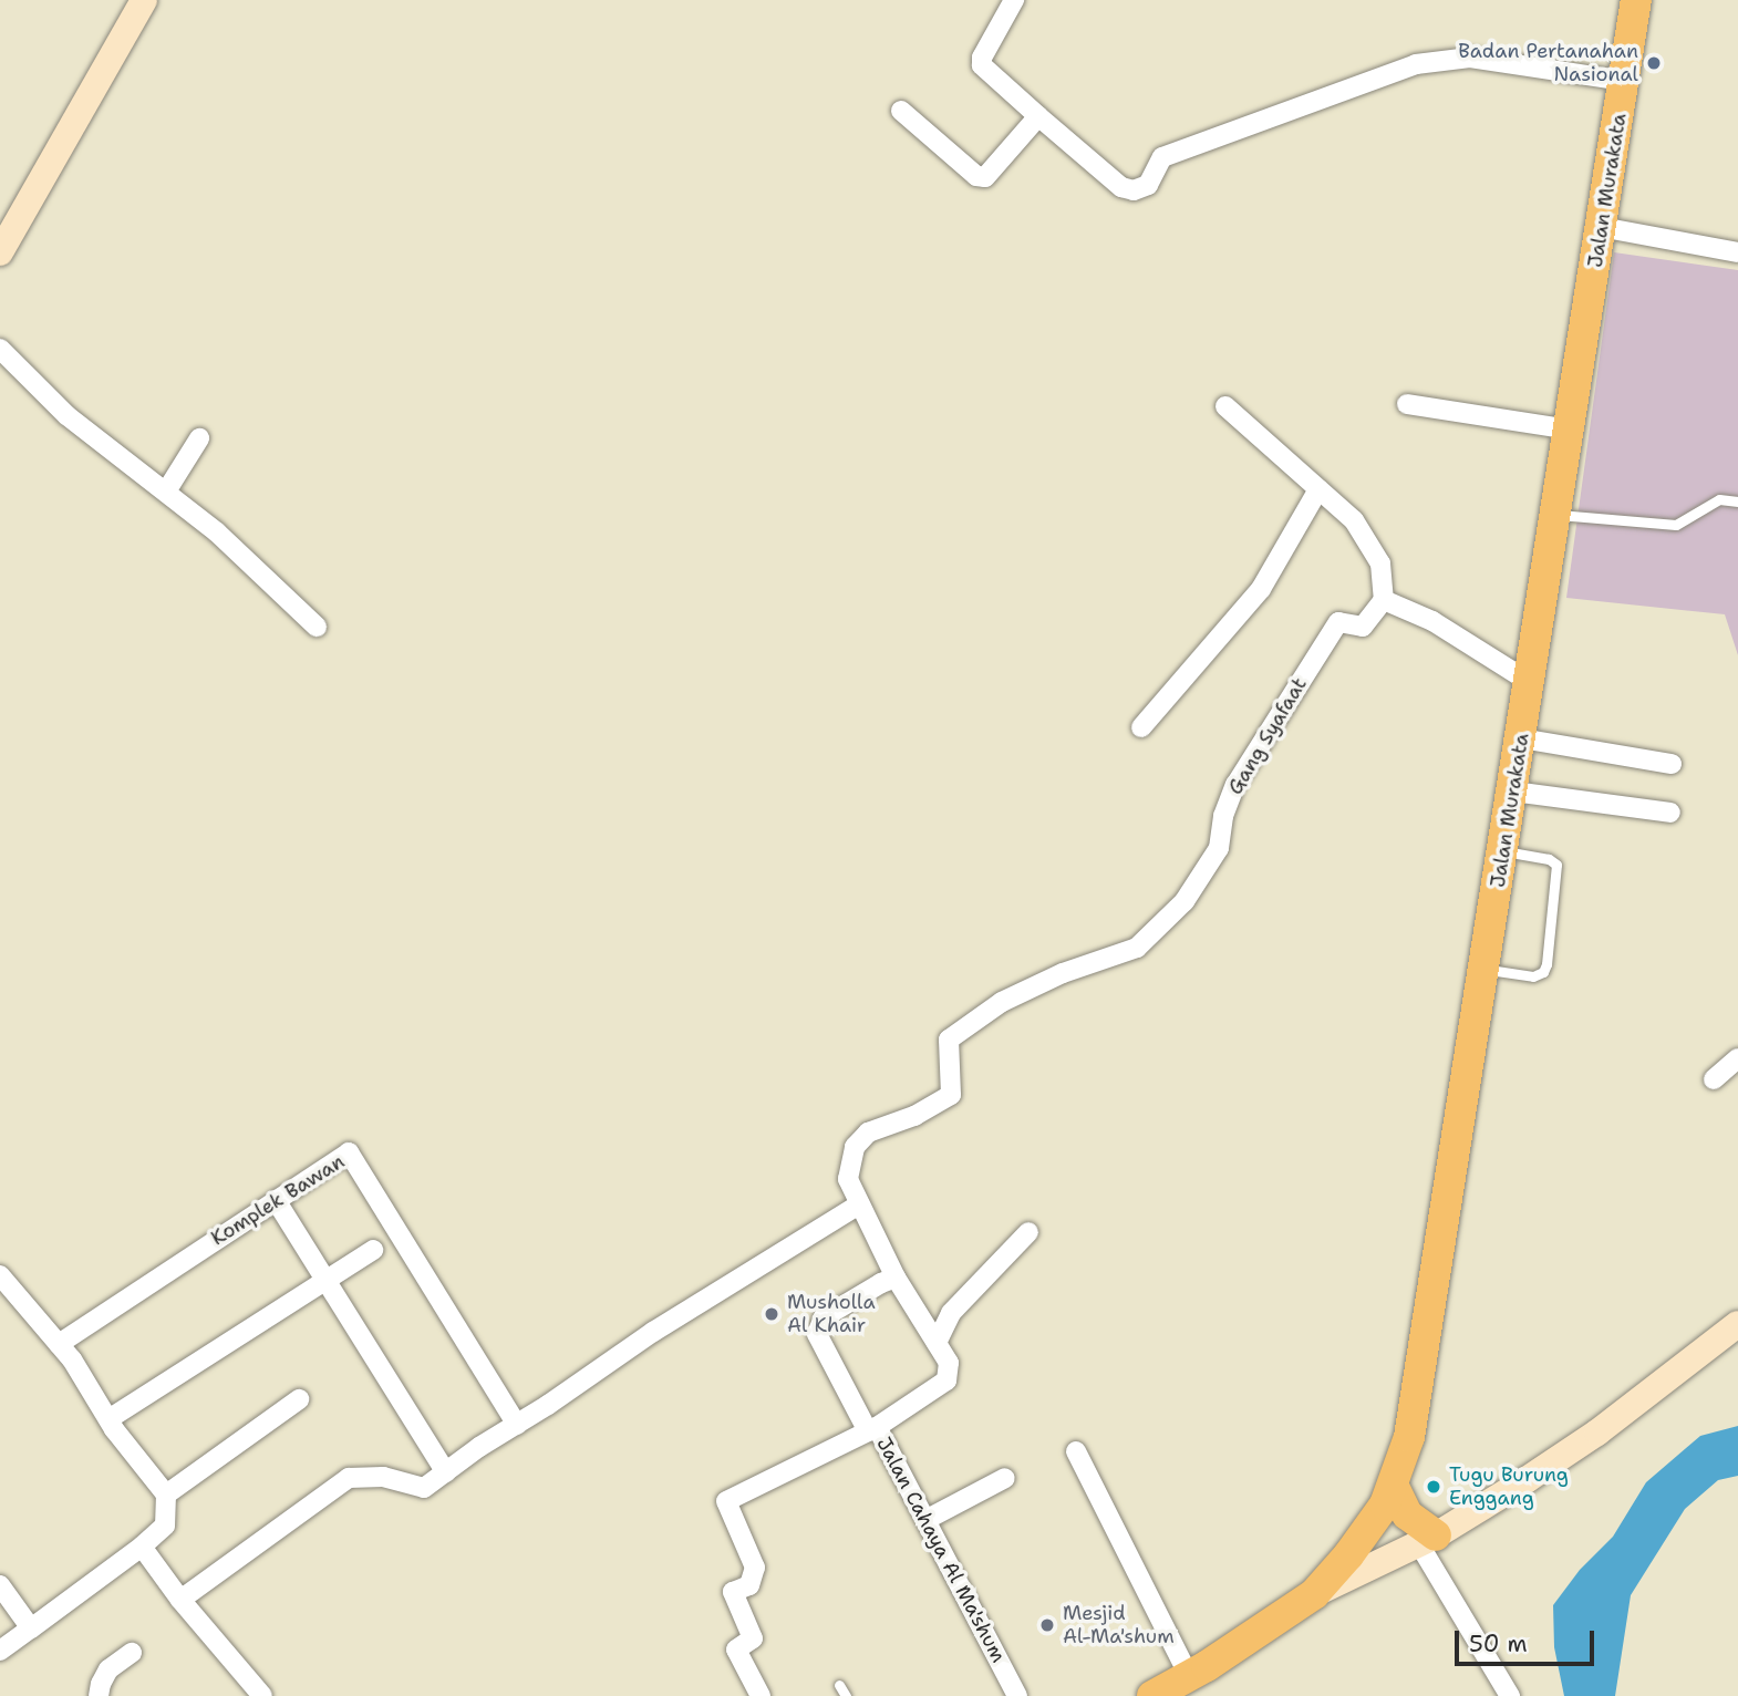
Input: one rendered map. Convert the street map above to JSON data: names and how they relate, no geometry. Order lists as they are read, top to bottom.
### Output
{
  "streets": {
    "main road": ["Jalan Murakata"],
    "street": ["Gang Syafaat", "Komplek Bawan", "Jalan Cahaya Al Ma'shum"]
  },
  "places": [
    "Badan Pertanahan Nasional",
    "Musholla Al Khair",
    "Tugu Burung Enggang",
    "Mesjid Al-Ma'shum"
  ],
  "scale_bar": "50 m"
}
